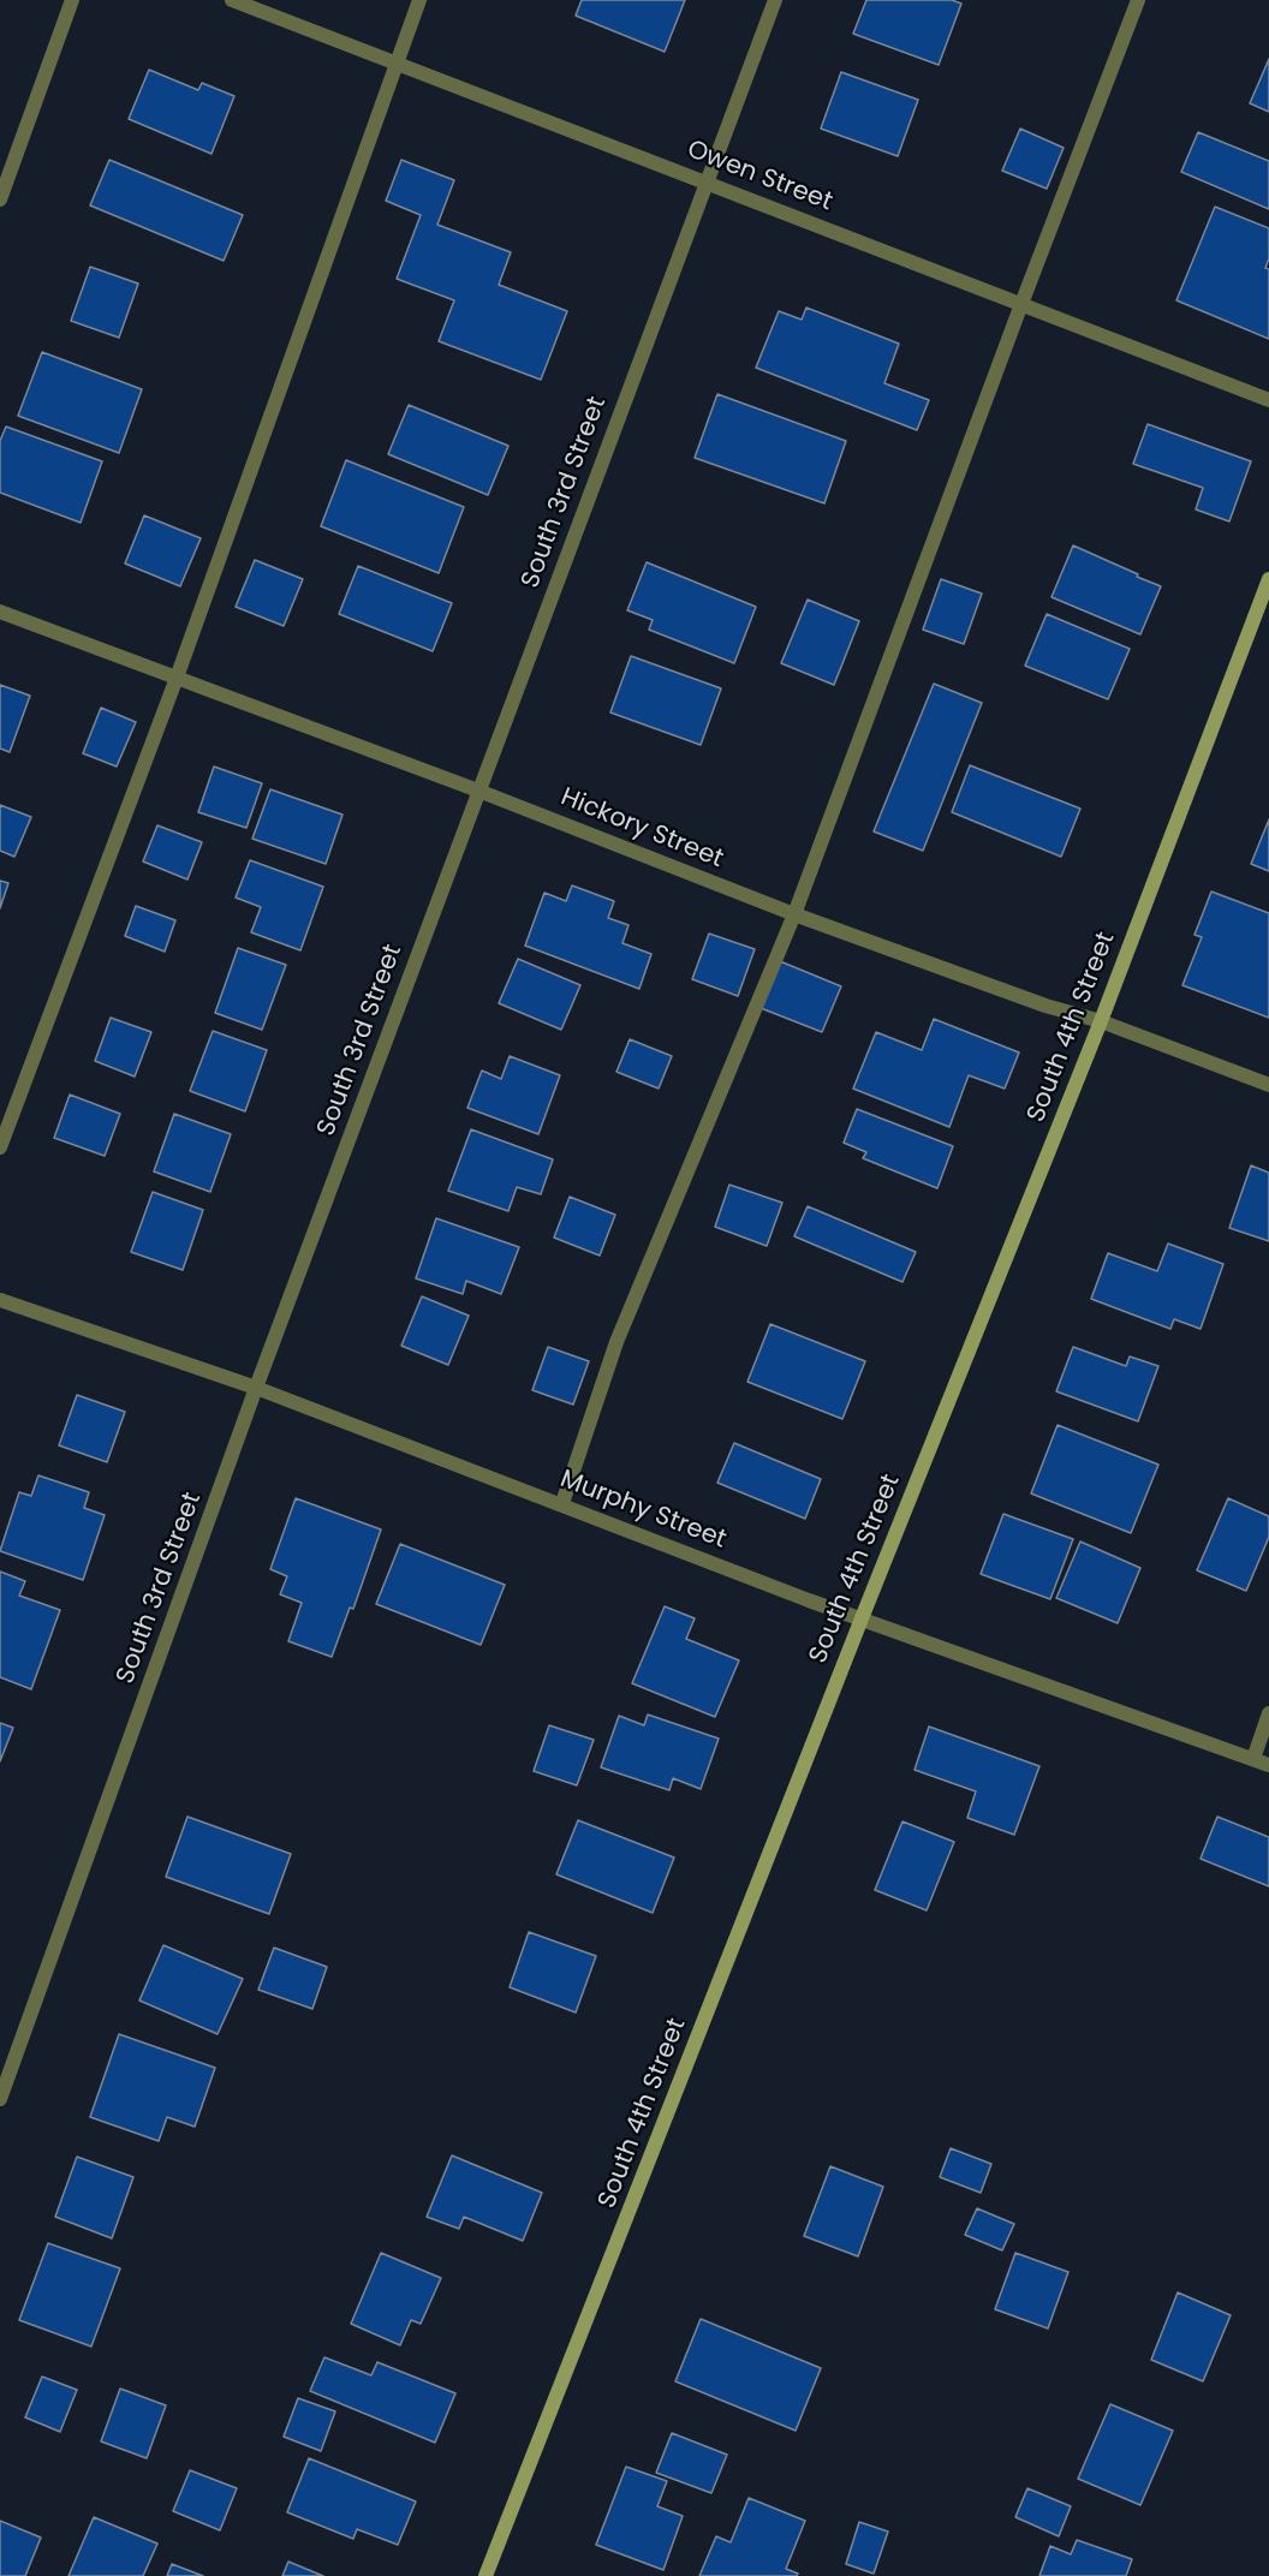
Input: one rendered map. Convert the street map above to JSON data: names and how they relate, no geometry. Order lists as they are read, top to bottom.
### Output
{
  "streets": {
    "main road": ["South 4th Street"],
    "street": [
      "Owen Street",
      "South 3rd Street",
      "Hickory Street",
      "Murphy Street"
    ]
  },
  "crossings": [
    ["Owen Street", "South 3rd Street"],
    ["South 3rd Street", "Hickory Street"],
    ["South 3rd Street", "Murphy Street"],
    ["Hickory Street", "South 4th Street"],
    ["South 4th Street", "Murphy Street"]
  ]
}
